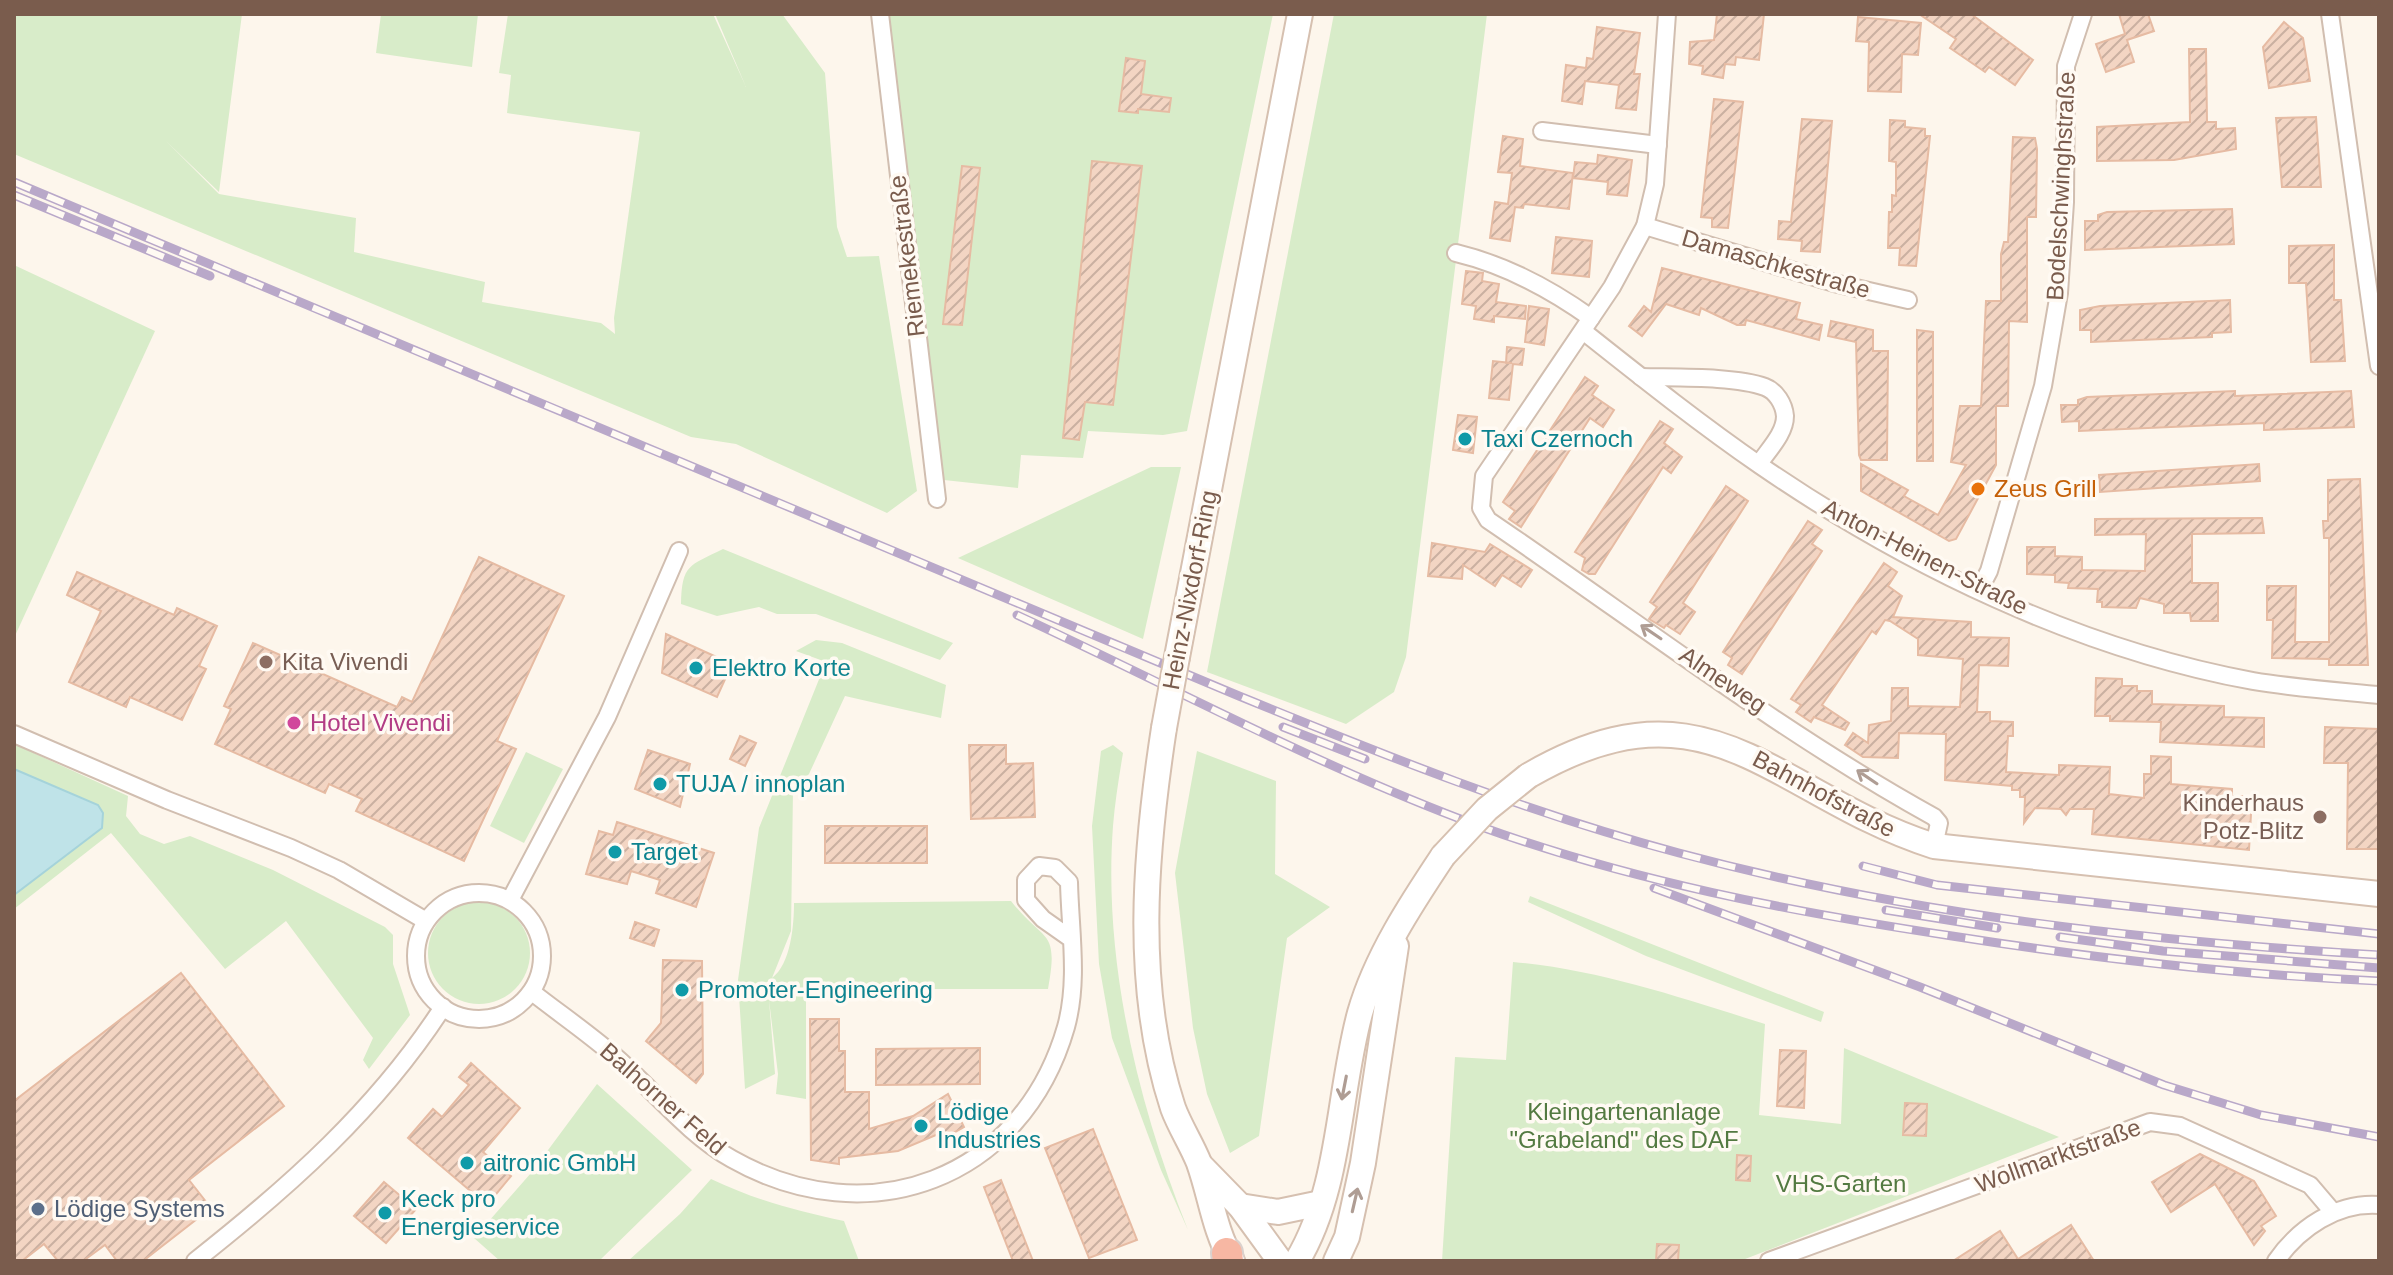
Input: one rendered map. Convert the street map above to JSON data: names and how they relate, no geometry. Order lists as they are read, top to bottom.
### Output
{
  "streets": {
    "main road": ["Heinz-Nixdorf-Ring", "Bahnhofstraße"],
    "street": [
      "Bodelschwinghstraße",
      "Riemekestraße",
      "Damaschkestraße",
      "Anton-Heinen-Straße",
      "Almeweg",
      "Balhorner Feld",
      "Wollmarktstraße"
    ]
  },
  "crossings": [
    ["Bodelschwinghstraße", "Anton-Heinen-Straße"],
    ["Anton-Heinen-Straße", "Almeweg"],
    ["Almeweg", "Bahnhofstraße"]
  ],
  "parks": ["Kleingartenanlage \"Grabeland\" des DAF", "VHS-Garten"],
  "places": [
    "Taxi Czernoch",
    "Zeus Grill",
    "Kita Vivendi",
    "Elektro Korte",
    "Hotel Vivendi",
    "TUJA / innoplan",
    "Kinderhaus Potz-Blitz",
    "Target",
    "Promoter-Engineering",
    "Lödige Industries",
    "aitronic GmbH",
    "Lödige Systems",
    "Keck pro Energieservice"
  ]
}
